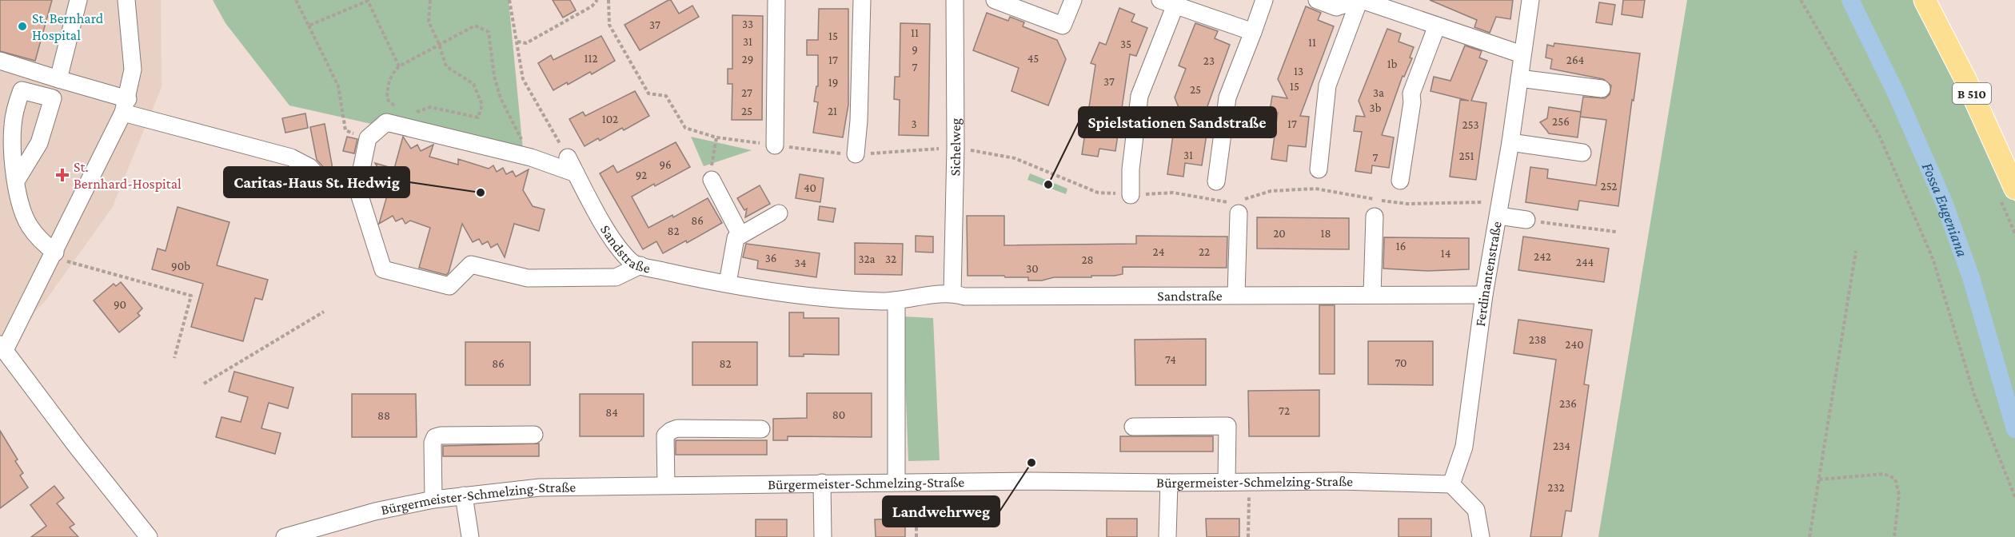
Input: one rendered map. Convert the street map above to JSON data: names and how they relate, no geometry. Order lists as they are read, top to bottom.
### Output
{
  "streets": {
    "main road": ["B 510"],
    "street": [
      "Sichelweg",
      "Sandstraße",
      "Ferdinantenstraße",
      "Bürgermeister-Schmelzing-Straße"
    ]
  },
  "crossings": [
    ["Sichelweg", "Sandstraße"],
    ["Sandstraße", "Ferdinantenstraße"],
    ["Ferdinantenstraße", "Bürgermeister-Schmelzing-Straße"]
  ],
  "water": ["Fossa Eugeniana"],
  "places": {
    "other": [
      "St. Bernhard Hospital",
      "Spielstationen Sandstraße",
      "Caritas-Haus St. Hedwig",
      "Landwehrweg"
    ],
    "health": ["St. Bernhard-Hospital"]
  },
  "house_numbers": [
    "33",
    "37",
    "11",
    "15",
    "31",
    "11",
    "35",
    "9",
    "112",
    "45",
    "29",
    "17",
    "264",
    "23",
    "1b",
    "7",
    "13",
    "37",
    "19",
    "15",
    "25",
    "27",
    "3a",
    "3b",
    "25",
    "21",
    "102",
    "256",
    "3",
    "17",
    "253",
    "31",
    "251",
    "7",
    "96",
    "92",
    "252",
    "40",
    "86",
    "82",
    "20",
    "18",
    "16",
    "24",
    "22",
    "14",
    "242",
    "36",
    "32a",
    "32",
    "28",
    "244",
    "34",
    "90b",
    "30",
    "90",
    "238",
    "240",
    "74",
    "70",
    "86",
    "82",
    "236",
    "72",
    "84",
    "80",
    "88",
    "234",
    "232"
  ]
}
